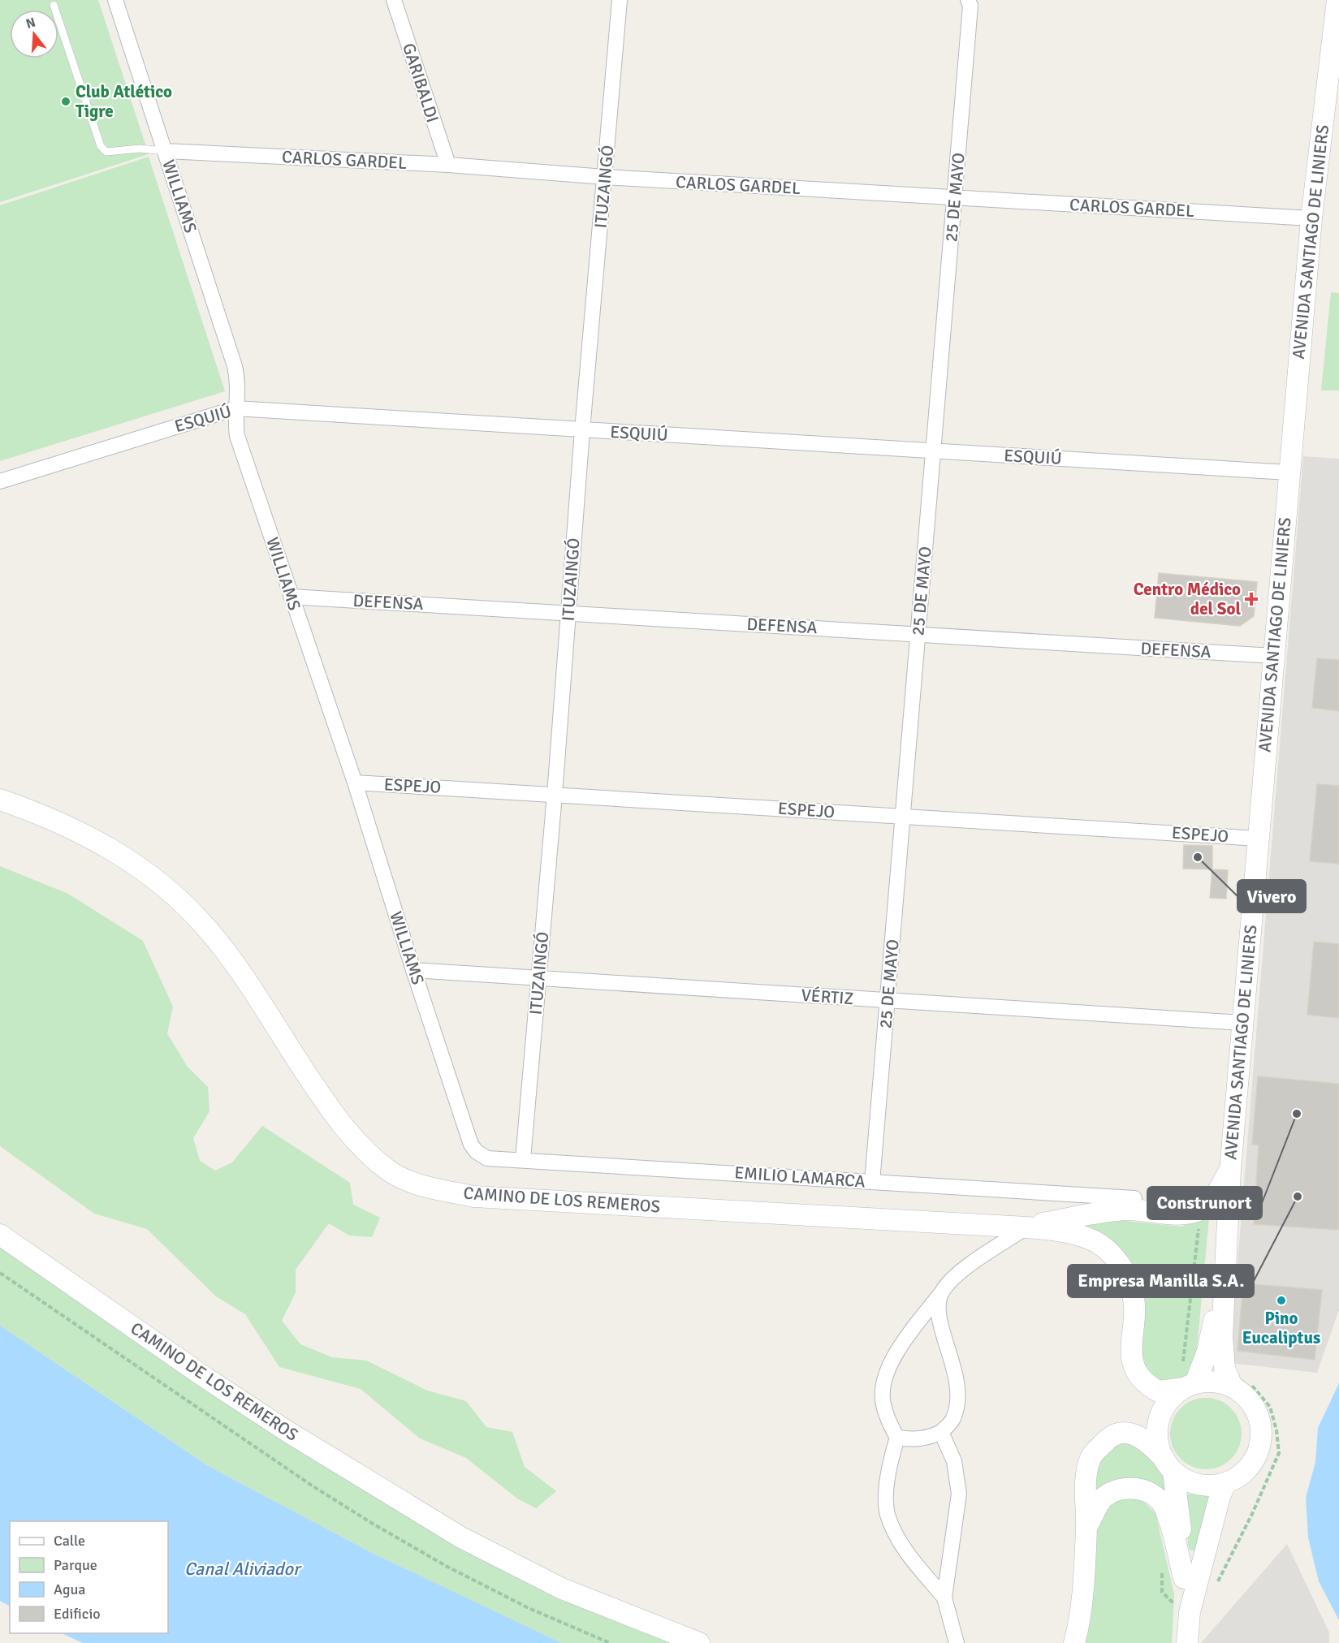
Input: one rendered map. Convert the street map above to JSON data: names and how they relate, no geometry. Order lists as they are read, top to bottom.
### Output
{
  "streets": {
    "main road": ["AVENIDA SANTIAGO DE LINIERS", "CAMINO DE LOS REMEROS"],
    "street": [
      "GARIBALDI",
      "CARLOS GARDEL",
      "ITUZAINGÓ",
      "WILLIAMS",
      "25 DE MAYO",
      "ESQUIÚ",
      "DEFENSA",
      "ESPEJO",
      "VÉRTIZ",
      "EMILIO LAMARCA"
    ]
  },
  "crossings": [
    ["GARIBALDI", "CARLOS GARDEL"],
    ["CARLOS GARDEL", "ITUZAINGÓ"],
    ["CARLOS GARDEL", "WILLIAMS"],
    ["CARLOS GARDEL", "25 DE MAYO"],
    ["CARLOS GARDEL", "AVENIDA SANTIAGO DE LINIERS"],
    ["ITUZAINGÓ", "ESQUIÚ"],
    ["ITUZAINGÓ", "DEFENSA"],
    ["ITUZAINGÓ", "ESPEJO"],
    ["ITUZAINGÓ", "VÉRTIZ"],
    ["ITUZAINGÓ", "EMILIO LAMARCA"],
    ["WILLIAMS", "ESQUIÚ"],
    ["WILLIAMS", "DEFENSA"],
    ["WILLIAMS", "ESPEJO"],
    ["WILLIAMS", "VÉRTIZ"],
    ["WILLIAMS", "EMILIO LAMARCA"],
    ["25 DE MAYO", "ESQUIÚ"],
    ["25 DE MAYO", "DEFENSA"],
    ["25 DE MAYO", "ESPEJO"],
    ["25 DE MAYO", "VÉRTIZ"],
    ["25 DE MAYO", "EMILIO LAMARCA"],
    ["AVENIDA SANTIAGO DE LINIERS", "ESQUIÚ"],
    ["AVENIDA SANTIAGO DE LINIERS", "DEFENSA"],
    ["AVENIDA SANTIAGO DE LINIERS", "ESPEJO"],
    ["AVENIDA SANTIAGO DE LINIERS", "VÉRTIZ"],
    ["AVENIDA SANTIAGO DE LINIERS", "CAMINO DE LOS REMEROS"]
  ],
  "water": ["Canal Aliviador"],
  "places": {
    "other": [
      "Club Atlético Tigre",
      "Vivero",
      "Construnort",
      "Empresa Manilla S.A.",
      "Pino Eucaliptus"
    ],
    "health": ["Centro Médico del Sol"]
  },
  "legend": [
    "Calle",
    "Parque",
    "Agua",
    "Edificio"
  ],
  "north": "top"
}
